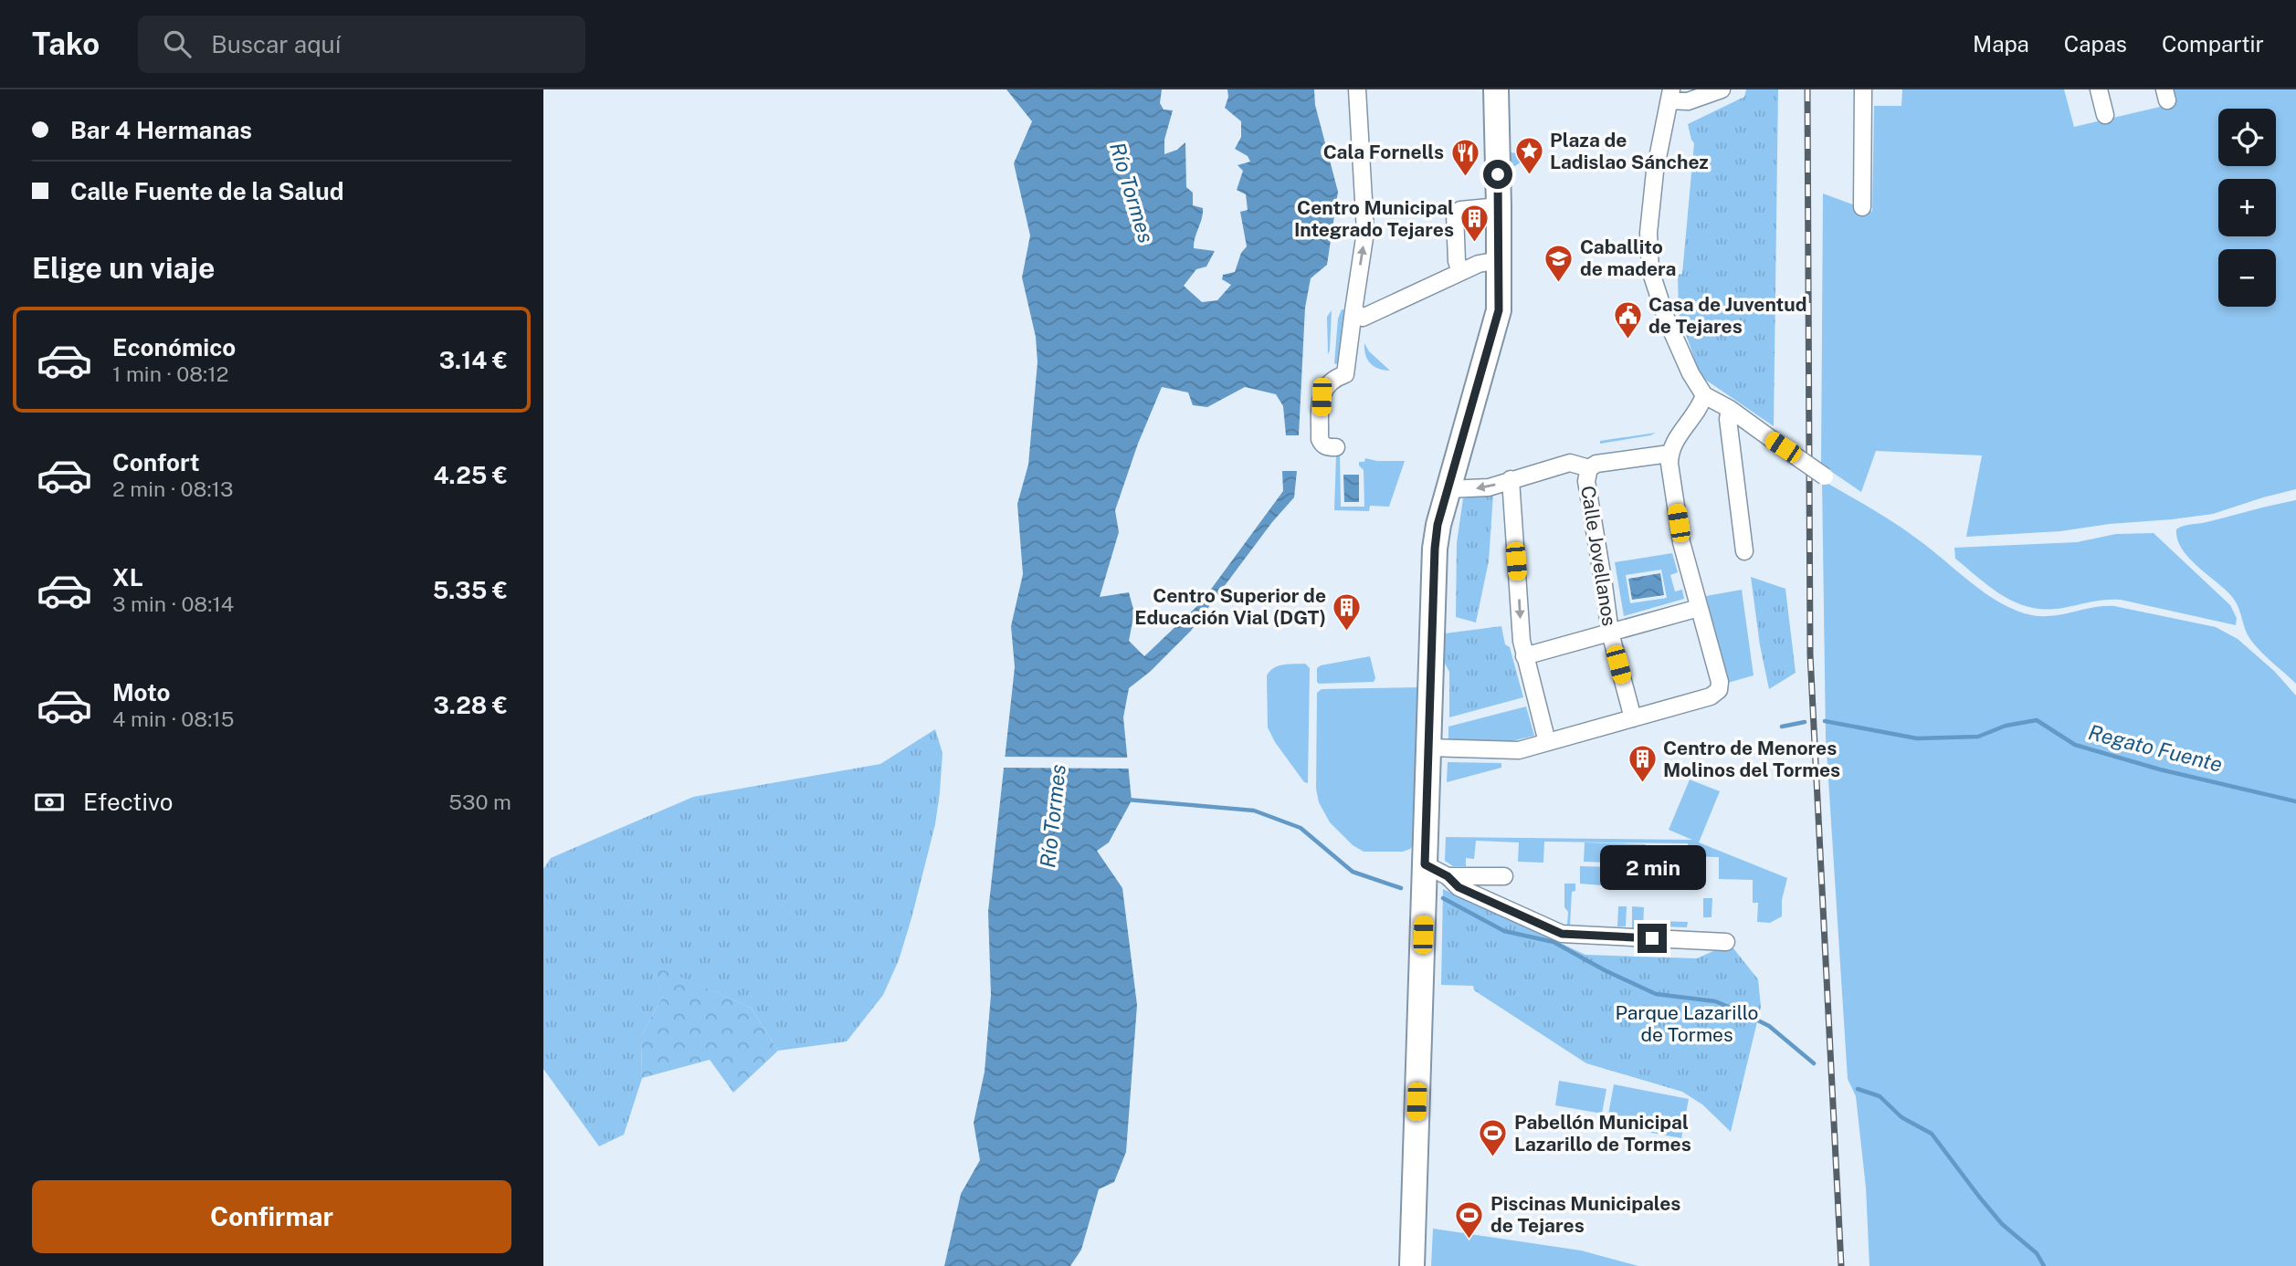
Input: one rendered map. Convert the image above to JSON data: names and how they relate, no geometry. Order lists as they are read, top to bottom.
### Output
{
  "streets": {
    "street": ["Calle Jovellanos"]
  },
  "water": ["Río Tormes", "Regato Fuente"],
  "parks": ["Parque Lazarillo de Tormes"],
  "places": {
    "place": ["Plaza de Ladislao Sánchez"],
    "restaurant": ["Cala Fornells"],
    "building": ["Centro Municipal Integrado Tejares", "Centro Superior de Educación Vial (DGT)", "Centro de Menores Molinos del Tormes"],
    "school or university": ["Caballito de madera"],
    "public building": ["Casa de Juventud de Tejares"],
    "sports": ["Pabellón Municipal Lazarillo de Tormes", "Piscinas Municipales de Tejares"]
  },
  "page": {
    "header": "Tako",
    "search": "Buscar aquí",
    "nav": ["Mapa", "Capas", "Compartir"],
    "banner": ["Bar 4 Hermanas", "Calle Fuente de la Salud"],
    "map_buttons": ["+", "−"],
    "heading": "Elige un viaje",
    "list": [
      {
        "name": "Económico",
        "note": "1 min · 08:12",
        "value": "3.14 €"
      },
      {
        "name": "Confort",
        "note": "2 min · 08:13",
        "value": "4.25 €"
      },
      {
        "name": "XL",
        "note": "3 min · 08:14",
        "value": "5.35 €"
      },
      {
        "name": "Moto",
        "note": "4 min · 08:15",
        "value": "3.28 €"
      }
    ],
    "pay": ["Efectivo", "530 m"],
    "bubble": "2 min",
    "buttons": "Confirmar"
  }
}
